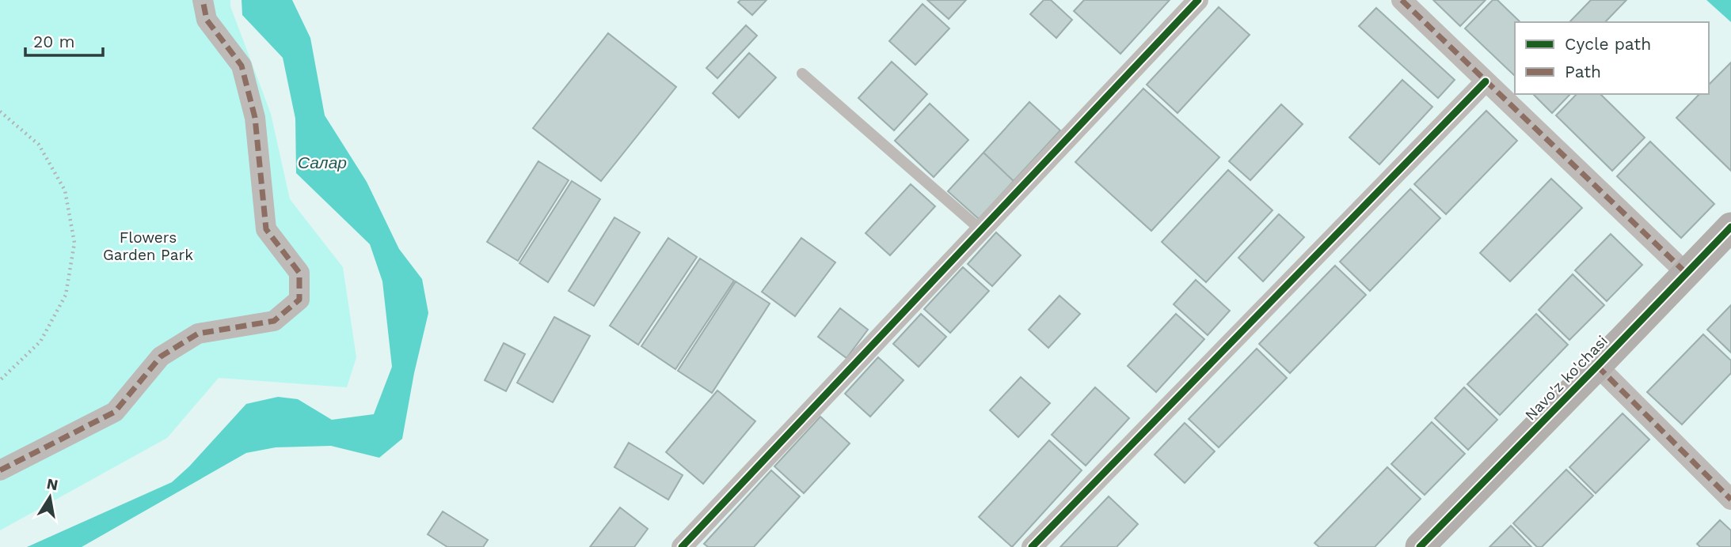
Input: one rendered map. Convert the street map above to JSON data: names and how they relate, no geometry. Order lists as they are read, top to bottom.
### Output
{
  "streets": {
    "street": ["Navo'z ko'chasi"]
  },
  "water": ["Салар"],
  "parks": ["Flowers Garden Park"],
  "legend": ["Cycle path", "Path"],
  "scale_bar": "20 m",
  "north": "top"
}
